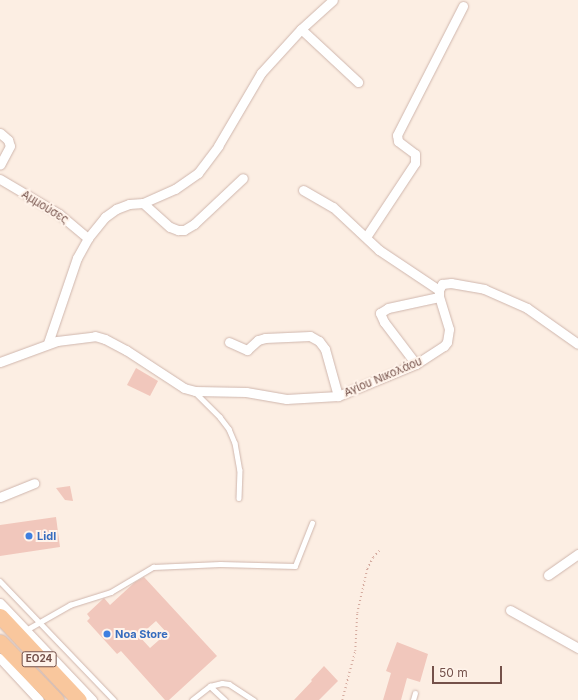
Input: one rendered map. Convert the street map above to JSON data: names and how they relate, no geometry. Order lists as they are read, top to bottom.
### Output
{
  "streets": {
    "main road": ["ΕΟ24"],
    "street": ["Αμμούσες", "Αγίου Νικολάου"]
  },
  "places": ["Lidl", "Noa Store"],
  "scale_bar": "50 m"
}
